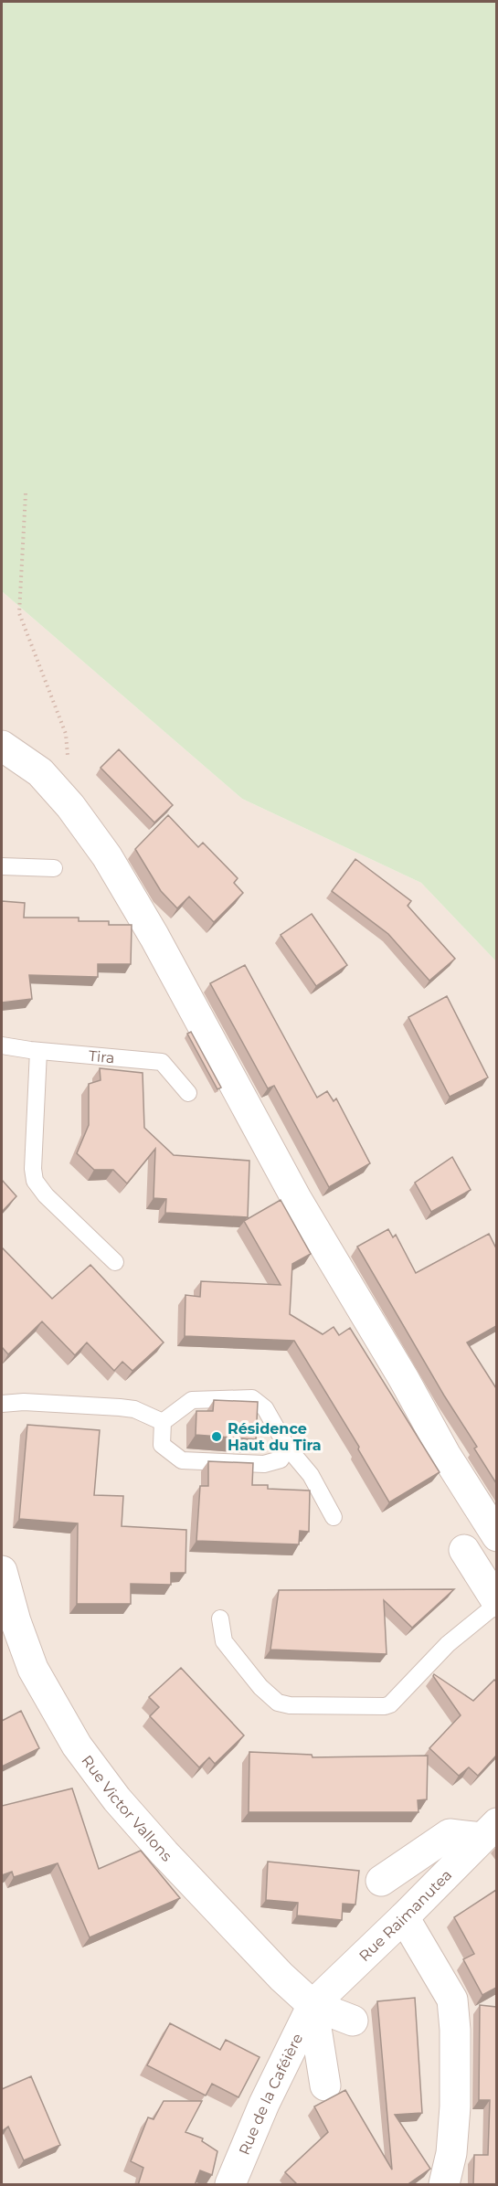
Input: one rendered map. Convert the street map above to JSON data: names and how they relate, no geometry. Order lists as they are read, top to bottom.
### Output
{
  "streets": {
    "street": ["Rue Victor Vallons", "Rue Raimanutea", "Rue de la Caféière"],
    "lane": ["Tira"]
  },
  "crossings": [
    ["Rue Victor Vallons", "Rue Raimanutea"],
    ["Rue Victor Vallons", "Rue de la Caféière"],
    ["Rue Raimanutea", "Rue de la Caféière"]
  ],
  "places": ["Résidence Haut du Tira"]
}
